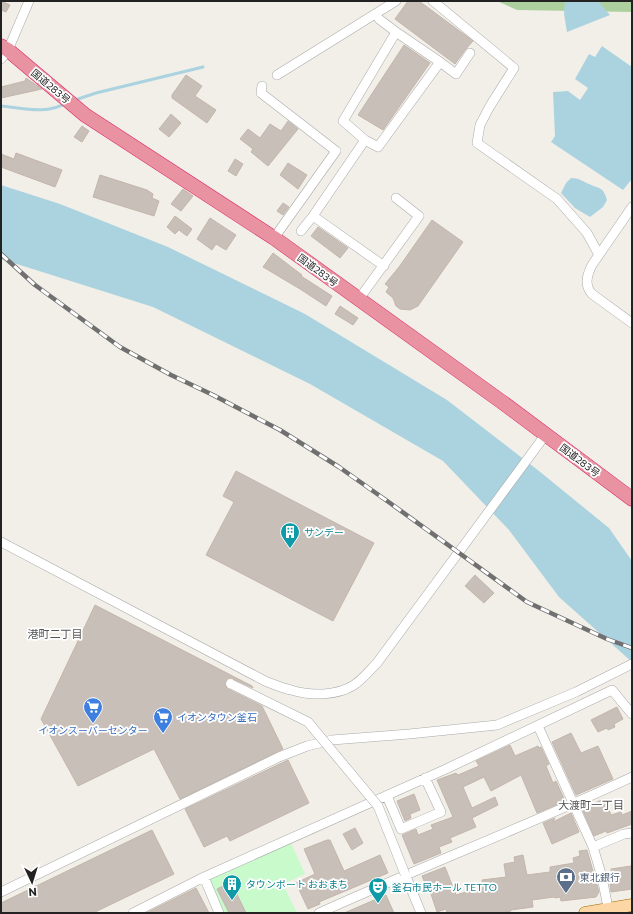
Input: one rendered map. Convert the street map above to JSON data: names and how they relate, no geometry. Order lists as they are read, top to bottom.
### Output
{
  "streets": {
    "highway": ["国道283号"]
  },
  "districts": ["港町二丁目", "大渡町一丁目"],
  "places": {
    "building": ["サンデー", "タウンポート おおまち"],
    "supermarket": ["イオンスーパーセンター", "イオンタウン釜石"],
    "bank": ["東北銀行"],
    "theatre": ["釜石市民ホール TETTO"]
  },
  "north": "bottom"
}
